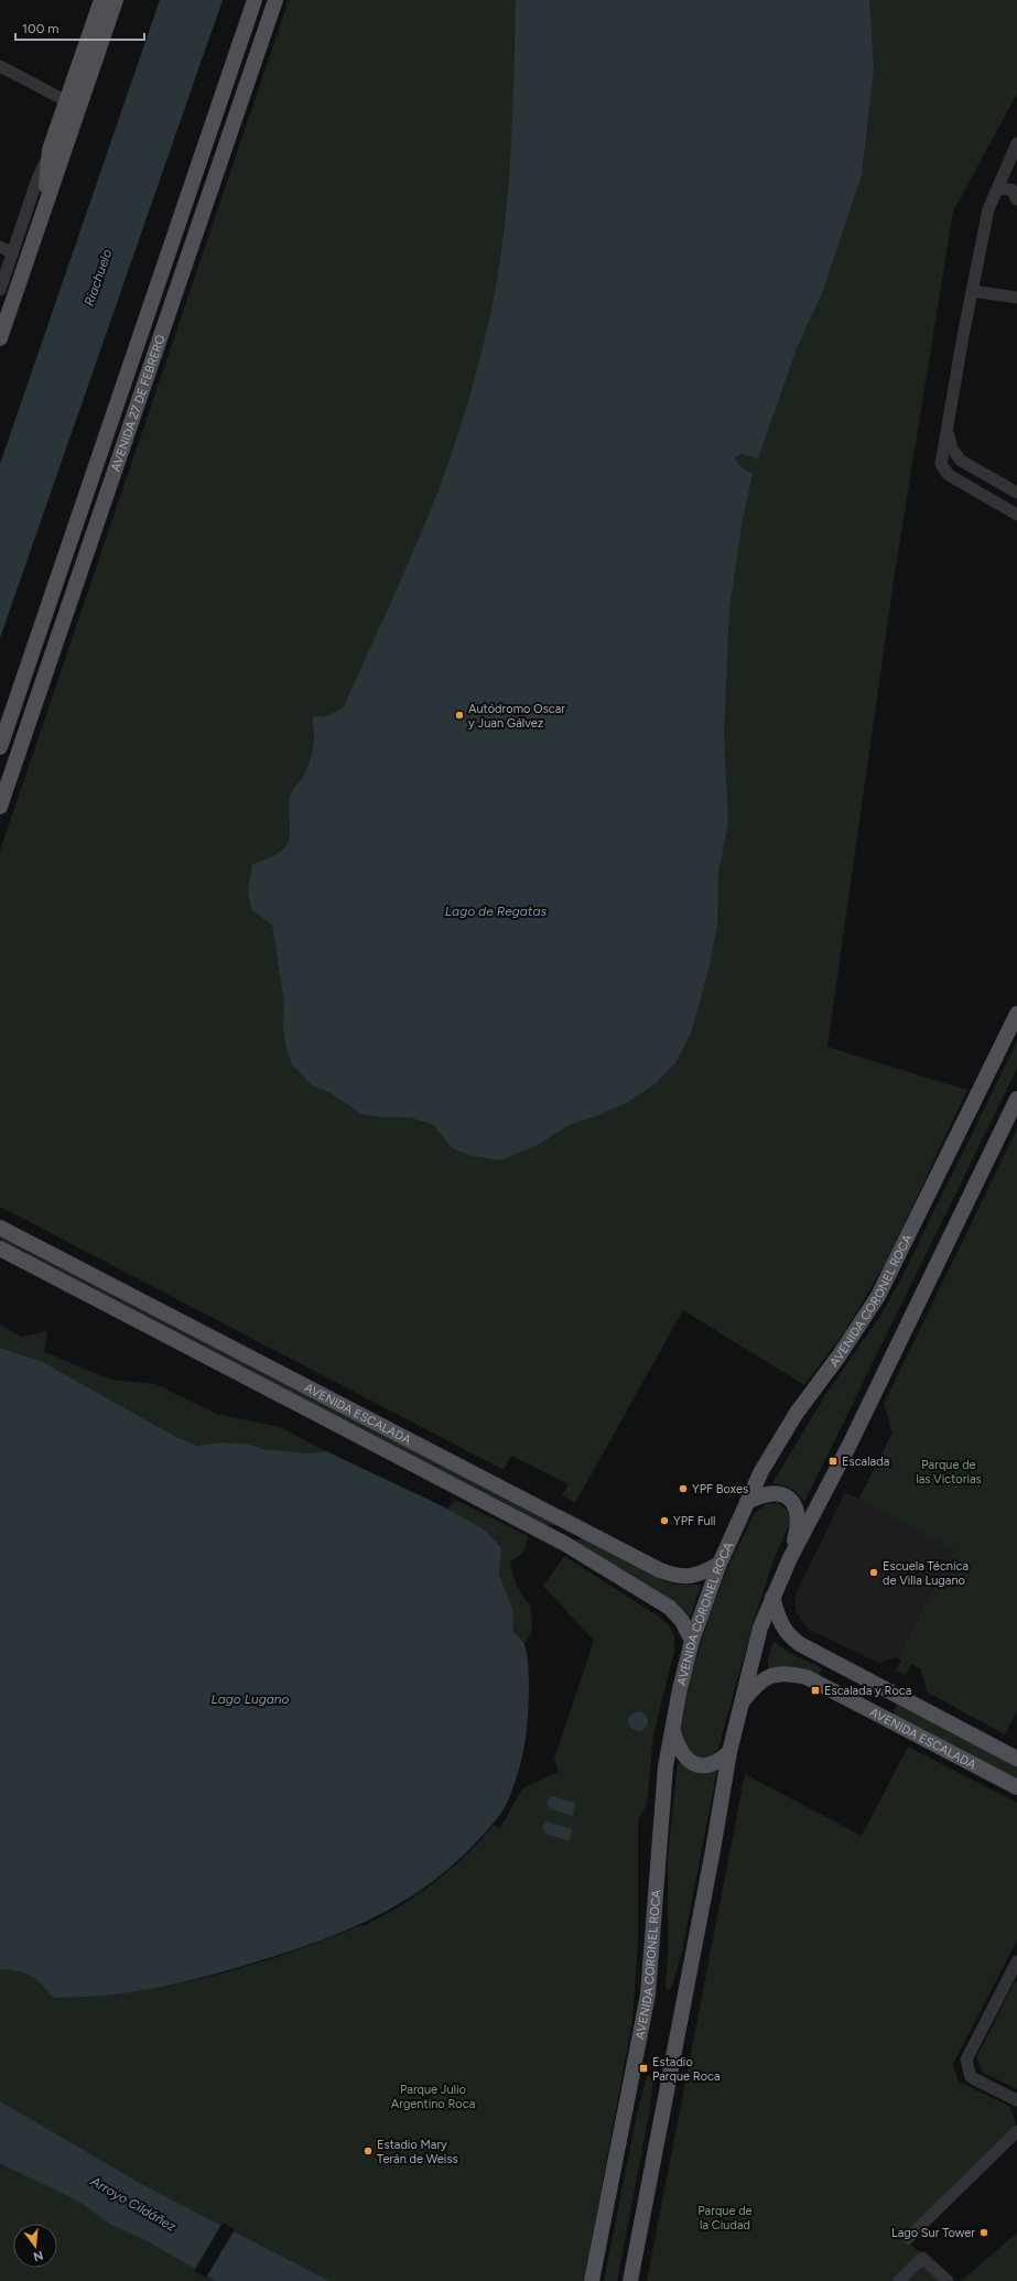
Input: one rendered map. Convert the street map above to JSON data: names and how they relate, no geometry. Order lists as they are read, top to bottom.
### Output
{
  "streets": {
    "main road": ["AVENIDA 27 DE FEBRERO", "AVENIDA CORONEL ROCA", "AVENIDA ESCALADA"]
  },
  "crossings": [
    ["AVENIDA CORONEL ROCA", "AVENIDA ESCALADA"]
  ],
  "water": [
    "Riachuelo",
    "Lago de Regatas",
    "Lago Lugano",
    "Arroyo Cildáñez"
  ],
  "parks": ["Parque de las Victorias", "Parque Julio Argentino Roca", "Parque de la Ciudad"],
  "places": {
    "other": [
      "Autódromo Oscar y Juan Gálvez",
      "YPF Boxes",
      "YPF Full",
      "Escuela Técnica de Villa Lugano",
      "Estadio Mary Terán de Weiss",
      "Lago Sur Tower"
    ],
    "transit": ["Escalada", "Escalada y Roca", "Estadio Parque Roca"]
  },
  "scale_bar": "100 m",
  "north": "bottom"
}
